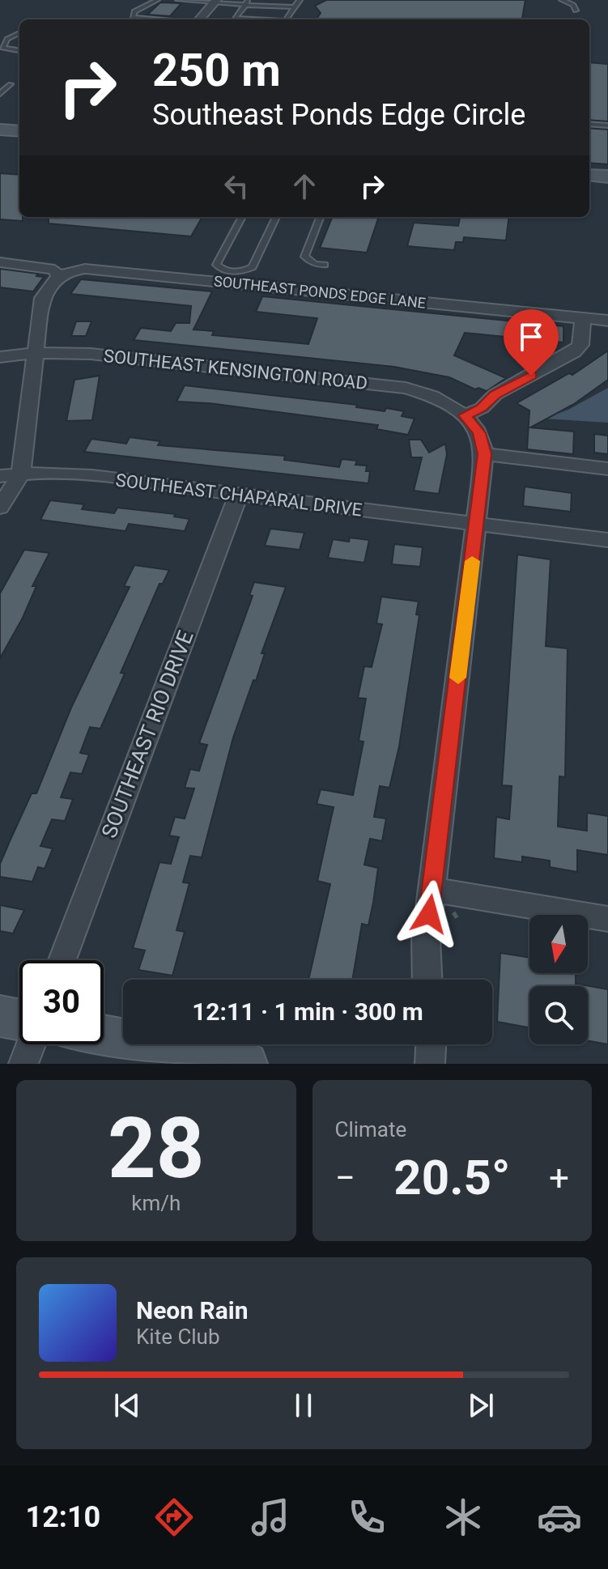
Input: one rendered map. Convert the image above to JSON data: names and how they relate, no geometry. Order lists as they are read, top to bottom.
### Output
{
  "streets": {
    "street": [
      "SOUTHEAST PONDS EDGE LANE",
      "SOUTHEAST KENSINGTON ROAD",
      "SOUTHEAST CHAPARAL DRIVE",
      "SOUTHEAST RIO DRIVE"
    ]
  },
  "crossings": [
    ["SOUTHEAST CHAPARAL DRIVE", "SOUTHEAST RIO DRIVE"]
  ],
  "north": "bottom",
  "page": {
    "turn": ["250 m", "Southeast Ponds Edge Circle"],
    "limit": "30",
    "trip": "12:11 · 1 min · 300 m",
    "tile": [
      ["28", "km/h"],
      "Climate"
    ],
    "heat": ["−", "20.5°", "+"],
    "song": ["Neon Rain", "Kite Club"],
    "tabs": "12:10"
  }
}
